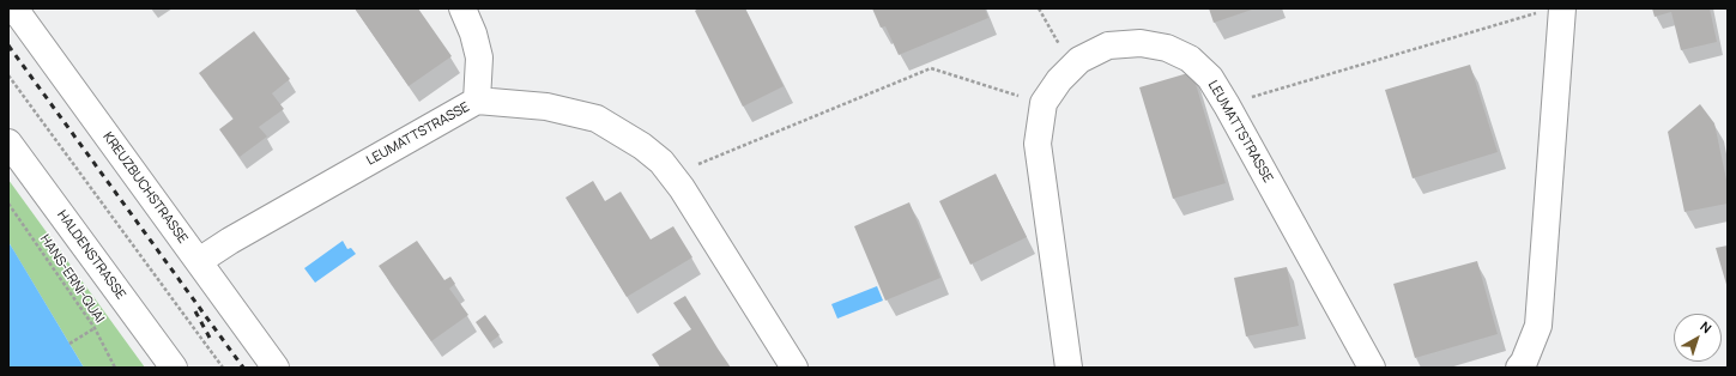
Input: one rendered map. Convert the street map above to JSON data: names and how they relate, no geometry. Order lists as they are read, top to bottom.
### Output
{
  "streets": {
    "street": ["LEUMATTSTRASSE", "KREUZBUCHSTRASSE", "HALDENSTRASSE"],
    "path": ["HANS-ERNI-QUAI"]
  },
  "crossings": [
    ["LEUMATTSTRASSE", "KREUZBUCHSTRASSE"]
  ],
  "north": "top right"
}
